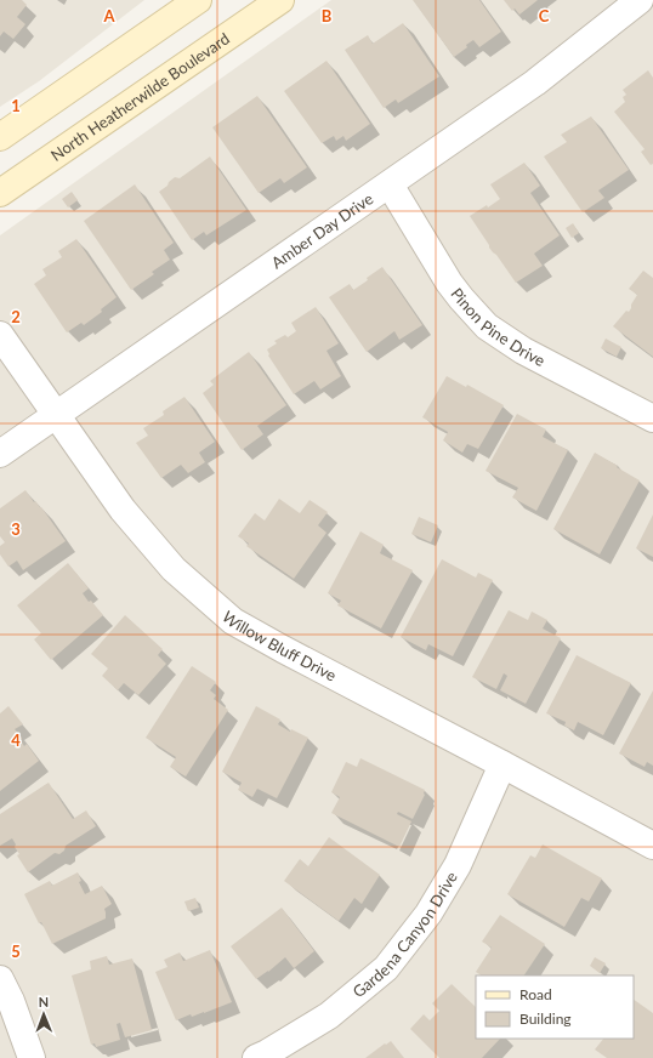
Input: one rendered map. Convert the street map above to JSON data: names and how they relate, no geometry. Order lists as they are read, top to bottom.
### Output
{
  "streets": {
    "main road": ["North Heatherwilde Boulevard"],
    "street": [
      "Amber Day Drive",
      "Pinon Pine Drive",
      "Willow Bluff Drive",
      "Gardena Canyon Drive"
    ]
  },
  "crossings": [
    ["Amber Day Drive", "Pinon Pine Drive"],
    ["Amber Day Drive", "Willow Bluff Drive"],
    ["Willow Bluff Drive", "Gardena Canyon Drive"]
  ],
  "legend": ["Road", "Building"],
  "north": "top",
  "grid": {
    "columns": ["A", "B", "C"],
    "rows": [
      "1",
      "2",
      "3",
      "4",
      "5"
    ]
  }
}
